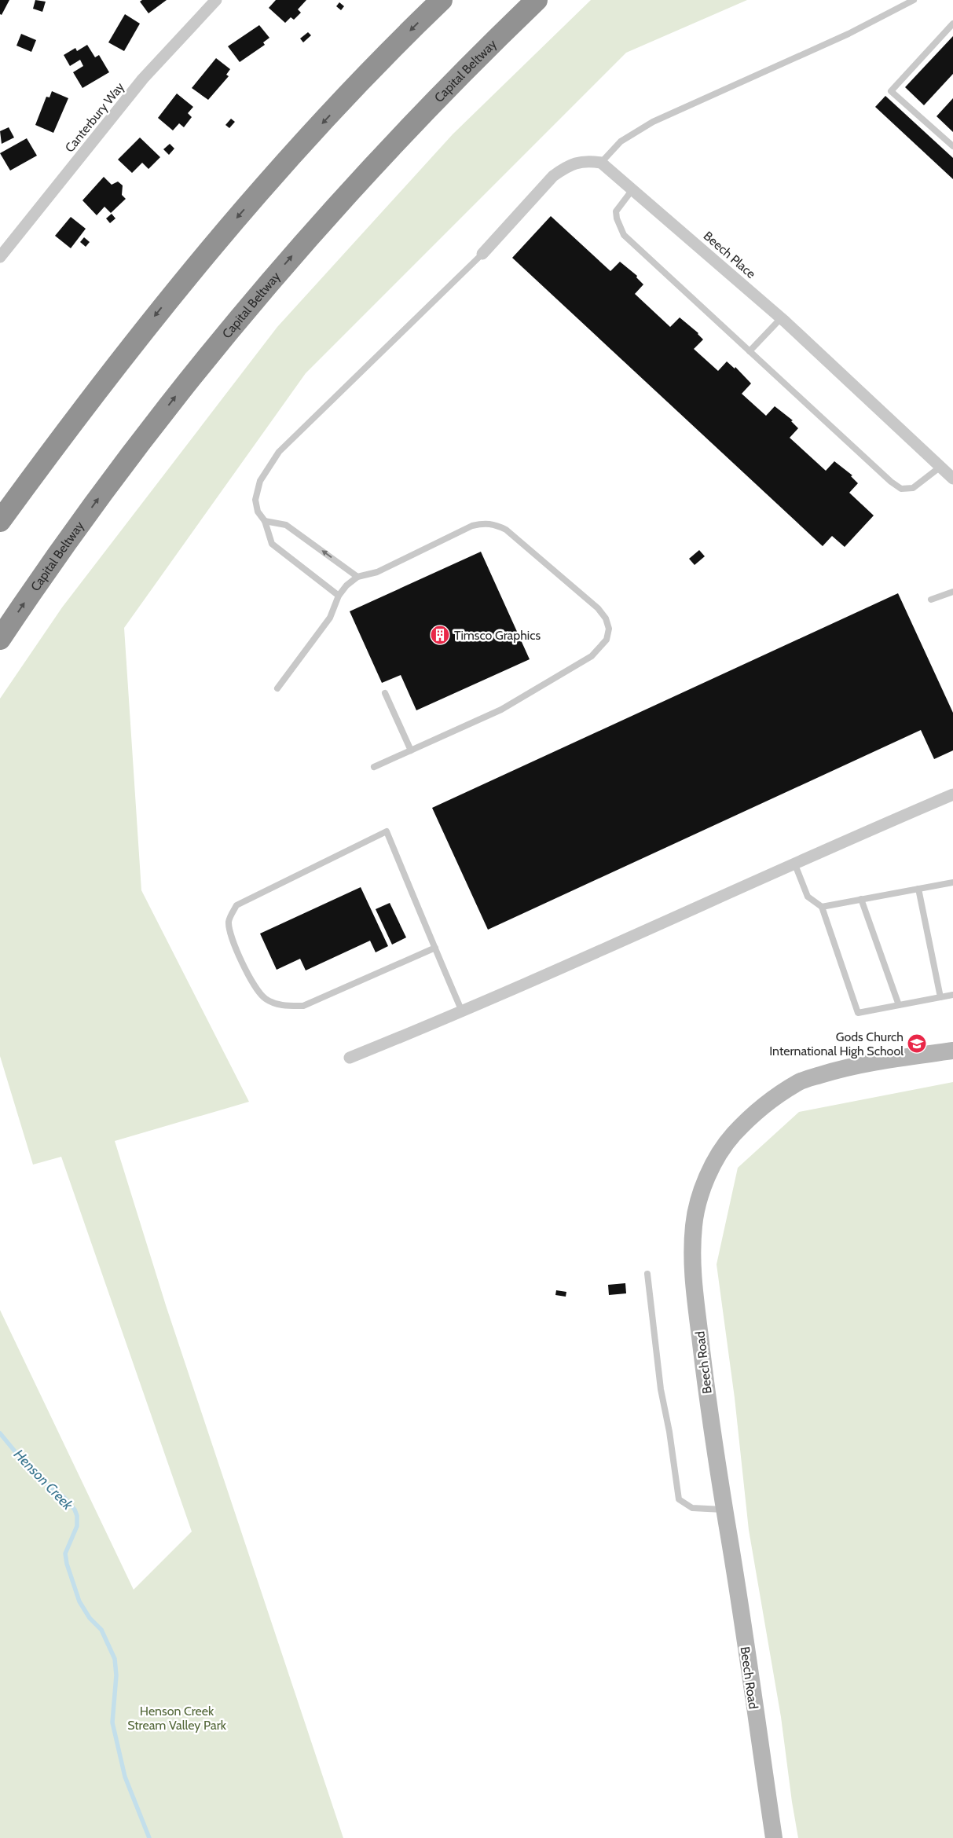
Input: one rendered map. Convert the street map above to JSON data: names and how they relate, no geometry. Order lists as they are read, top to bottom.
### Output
{
  "streets": {
    "highway": ["Capital Beltway"],
    "street": ["Canterbury Way", "Beech Place", "Beech Road"]
  },
  "water": ["Henson Creek"],
  "parks": ["Henson Creek Stream Valley Park"],
  "places": {
    "building": ["Timsco Graphics"],
    "school or university": ["Gods Church International High School"]
  }
}
